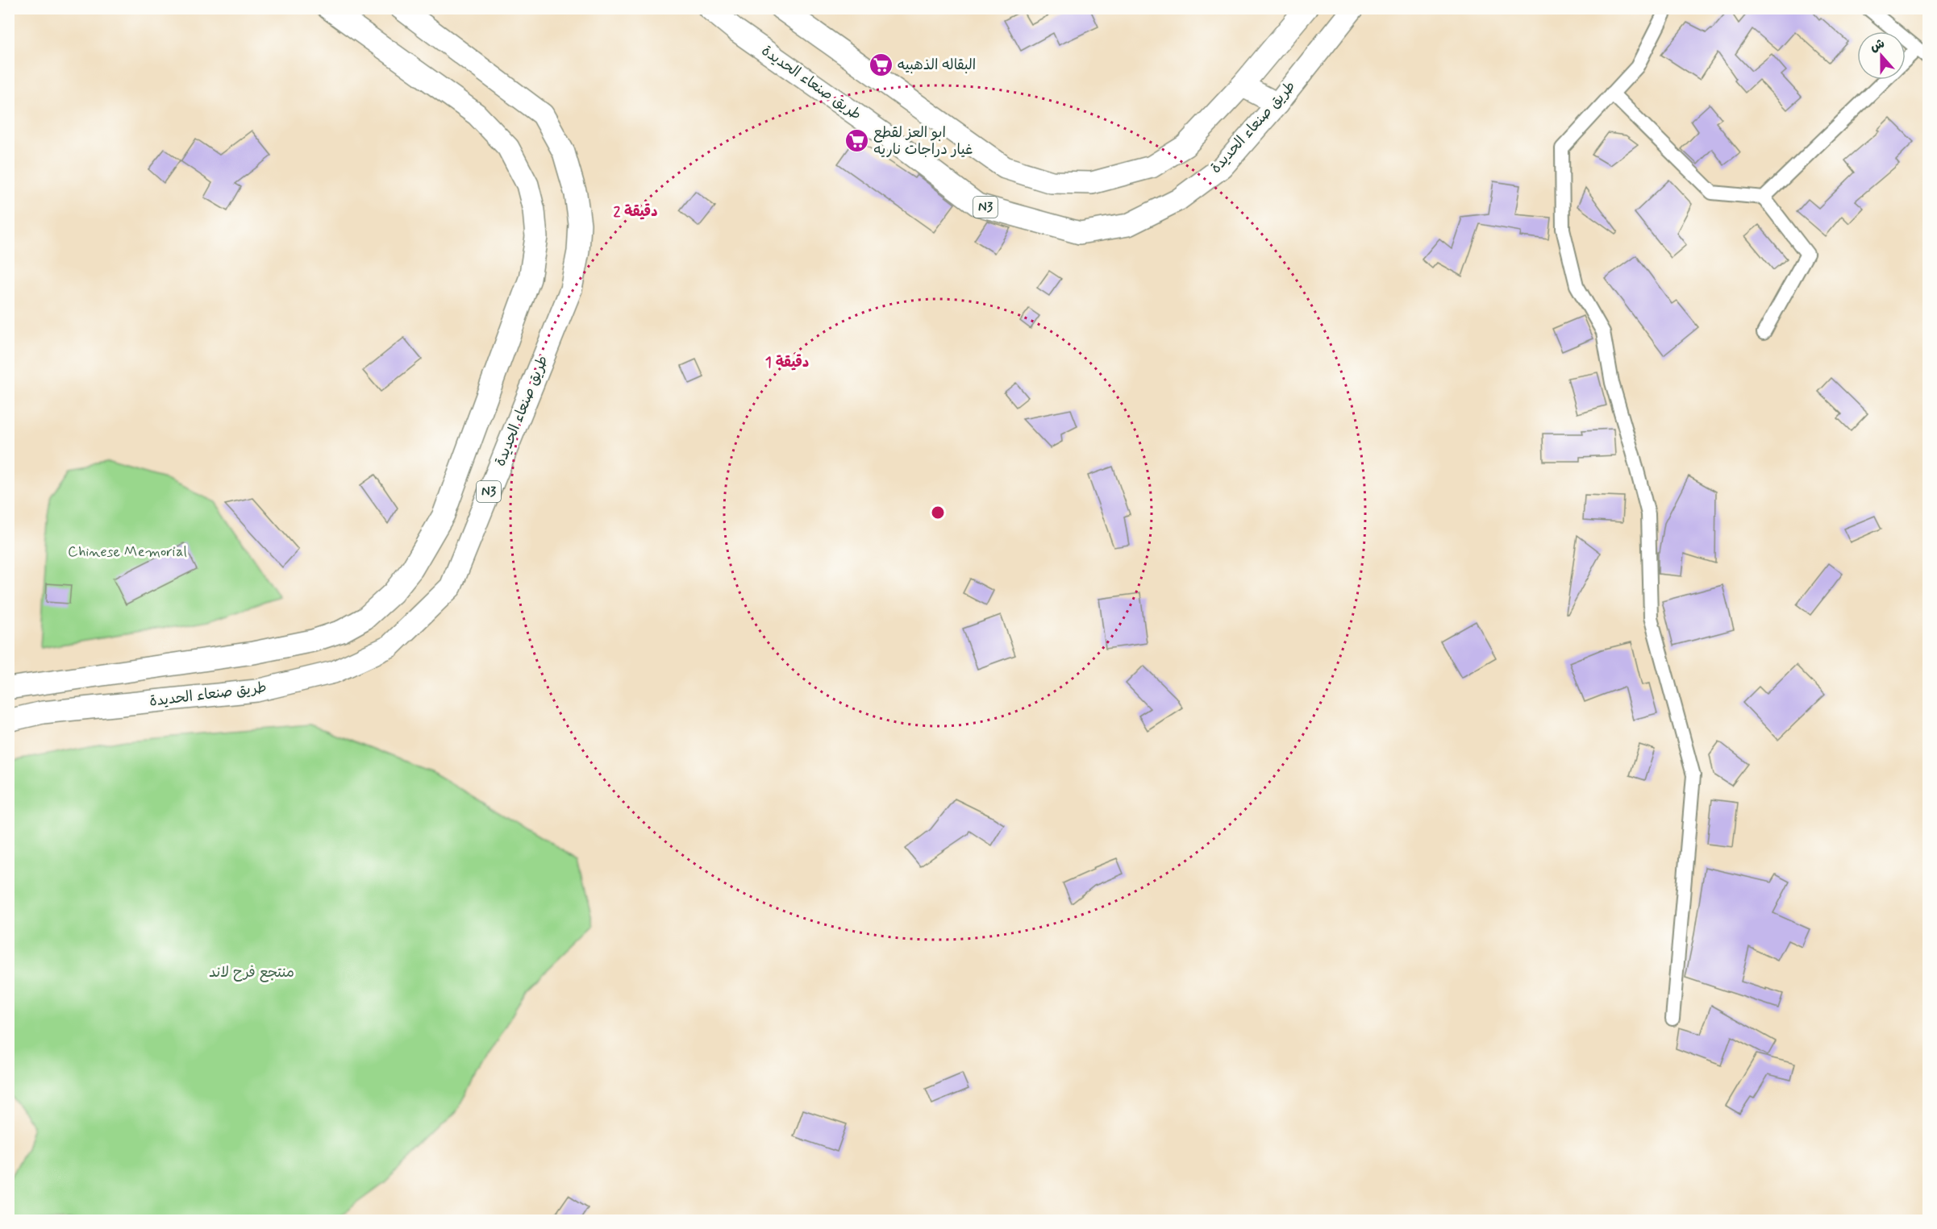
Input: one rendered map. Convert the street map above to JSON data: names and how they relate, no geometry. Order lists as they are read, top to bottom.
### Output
{
  "streets": {
    "main road": ["طريق صنعاء الحديدة", "N3"]
  },
  "parks": ["Chinese Memorial", "منتجع فرح لاند"],
  "places": {
    "supermarket": ["البقاله الذهبيه", "ابو العز لقطع غيار دراجات ناريه"]
  },
  "north": "top",
  "rings": ["2 دقيقة", "1 دقيقة"]
}
